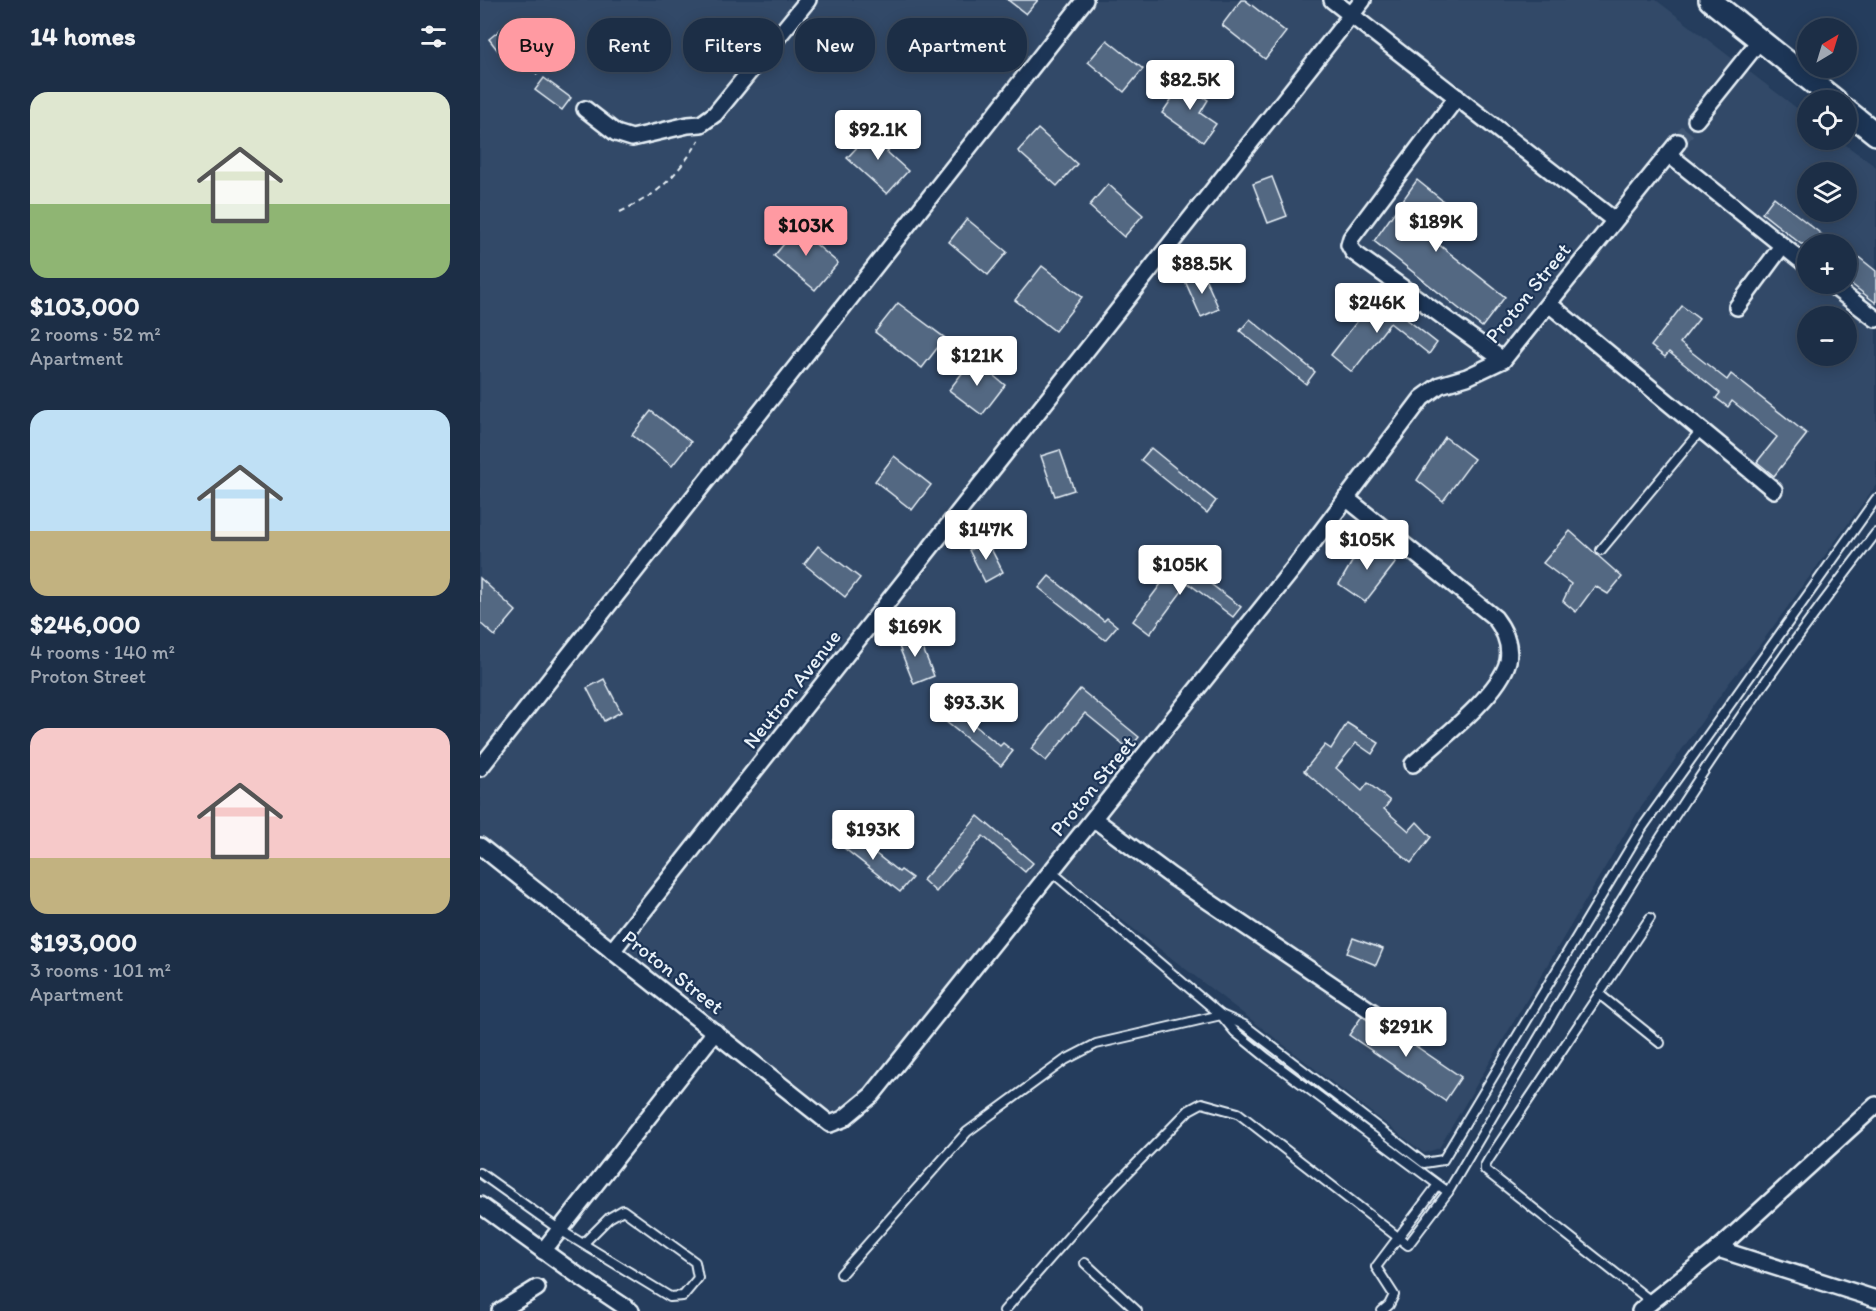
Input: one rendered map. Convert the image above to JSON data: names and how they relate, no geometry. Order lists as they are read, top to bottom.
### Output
{
  "streets": {
    "street": ["Proton Street", "Neutron Avenue"]
  },
  "crossings": [
    ["Proton Street", "Neutron Avenue"]
  ],
  "north": "top right",
  "page": {
    "heading": "14 homes",
    "map_buttons": ["+", "−"],
    "chip": [
      "Buy",
      "Rent",
      "Filters",
      "New",
      "Apartment"
    ],
    "price": [
      "$82.5K",
      "$92.1K",
      "$189K",
      "$103K",
      "$88.5K",
      "$246K",
      "$121K",
      "$147K",
      "$105K",
      "$105K",
      "$169K",
      "$93.3K",
      "$193K",
      "$291K"
    ],
    "list": [
      {
        "name": "$103,000",
        "note": "2 rooms · 52 m² · Apartment"
      },
      {
        "name": "$246,000",
        "note": "4 rooms · 140 m² · Proton Street"
      },
      {
        "name": "$193,000",
        "note": "3 rooms · 101 m² · Apartment"
      }
    ]
  }
}
